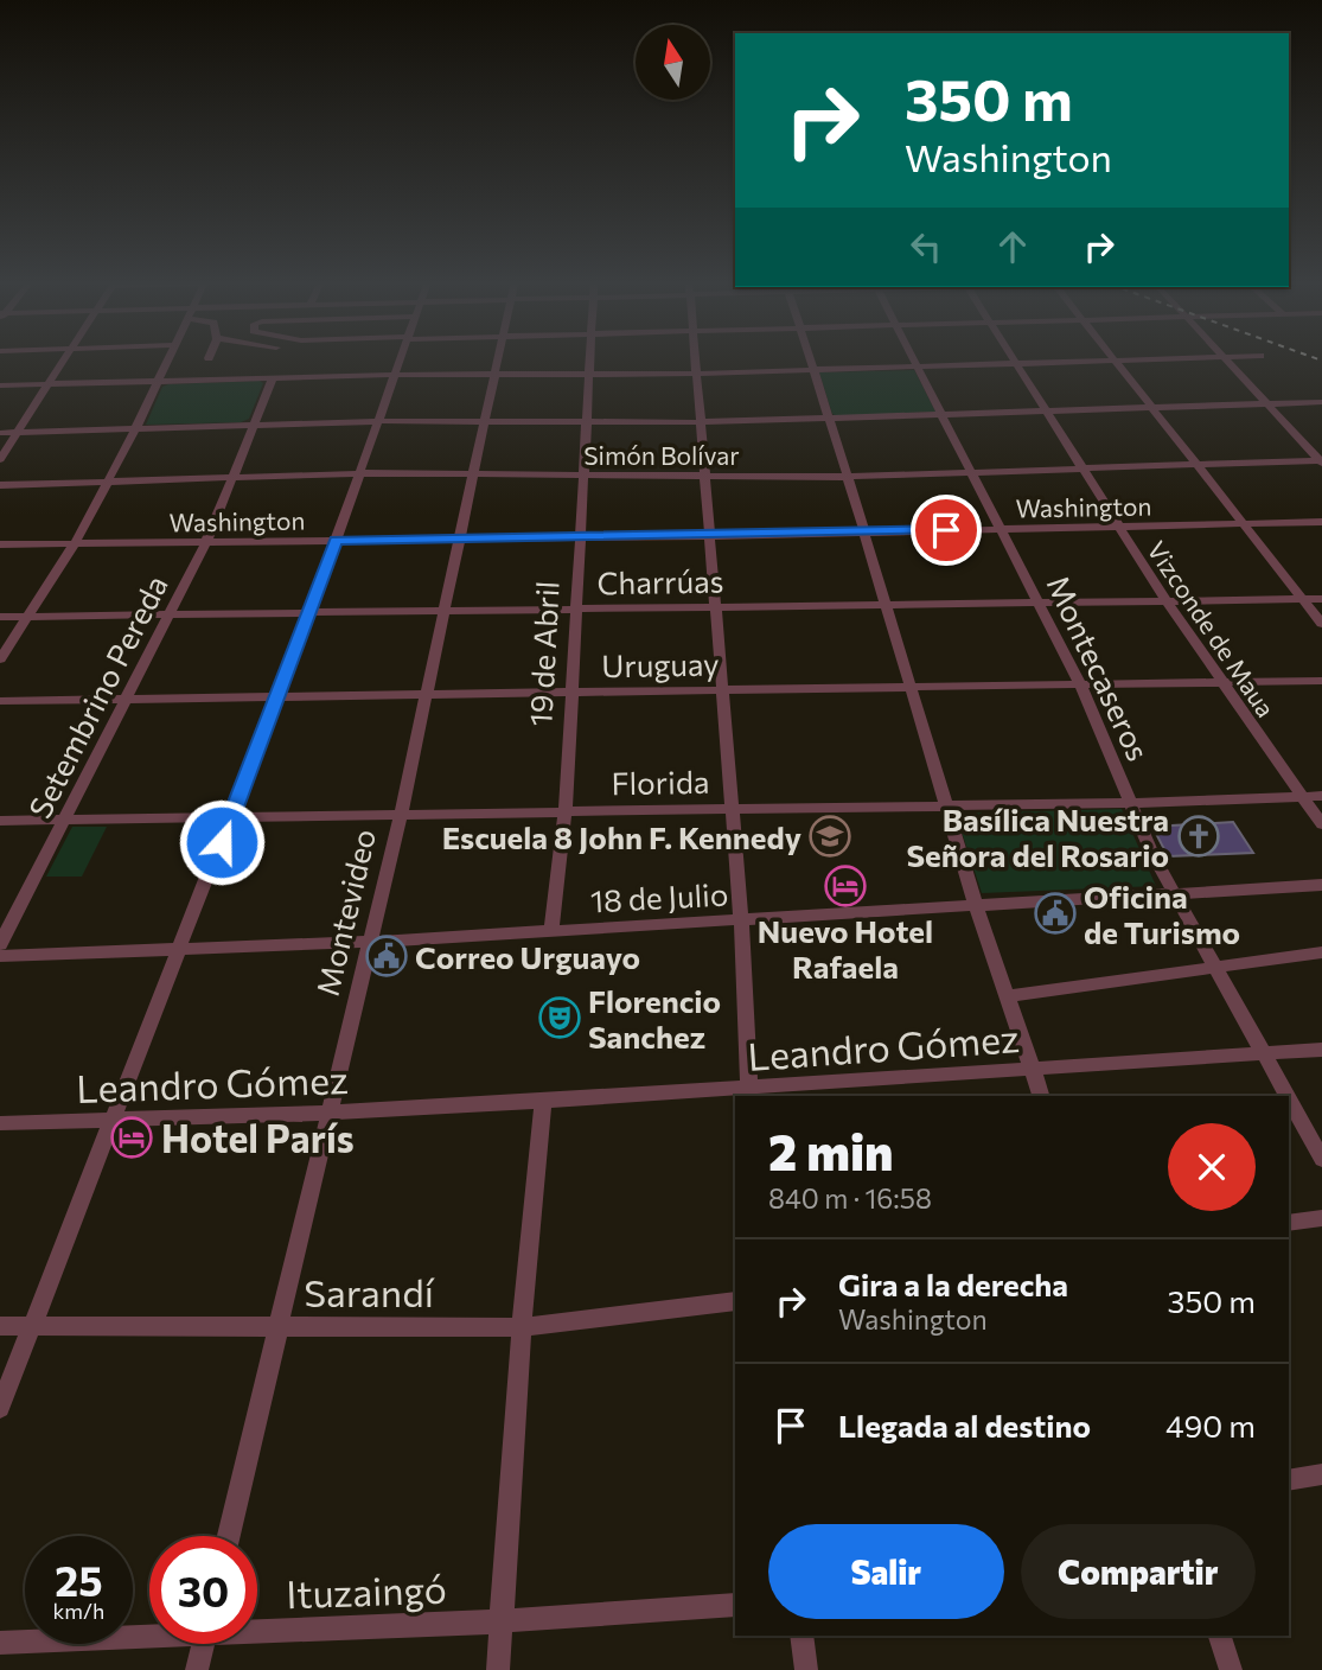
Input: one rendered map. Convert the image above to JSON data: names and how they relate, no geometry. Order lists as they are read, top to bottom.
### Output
{
  "streets": {
    "street": [
      "Simón Bolívar",
      "Washington",
      "Charrúas",
      "Vizconde de Maua",
      "19 de Abril",
      "Uruguay",
      "Montecaseros",
      "Setembrino Pereda",
      "Florida",
      "18 de Julio",
      "Montevideo",
      "Leandro Gómez",
      "Sarandí",
      "Ituzaingó"
    ]
  },
  "crossings": [
    ["Simón Bolívar", "Vizconde de Maua"],
    ["Simón Bolívar", "19 de Abril"],
    ["Simón Bolívar", "Montecaseros"],
    ["Simón Bolívar", "Setembrino Pereda"],
    ["Simón Bolívar", "Montevideo"],
    ["Washington", "Vizconde de Maua"],
    ["Washington", "19 de Abril"],
    ["Washington", "Montecaseros"],
    ["Washington", "Setembrino Pereda"],
    ["Washington", "Montevideo"],
    ["Charrúas", "Vizconde de Maua"],
    ["Charrúas", "19 de Abril"],
    ["Charrúas", "Montecaseros"],
    ["Charrúas", "Setembrino Pereda"],
    ["Charrúas", "Montevideo"],
    ["Vizconde de Maua", "Uruguay"],
    ["Vizconde de Maua", "Florida"],
    ["19 de Abril", "Uruguay"],
    ["19 de Abril", "Florida"],
    ["19 de Abril", "18 de Julio"],
    ["Uruguay", "Montecaseros"],
    ["Uruguay", "Setembrino Pereda"],
    ["Uruguay", "Montevideo"],
    ["Montecaseros", "Florida"],
    ["Montecaseros", "18 de Julio"],
    ["Montecaseros", "Leandro Gómez"],
    ["Setembrino Pereda", "Florida"],
    ["Florida", "Montevideo"],
    ["18 de Julio", "Montevideo"],
    ["Montevideo", "Leandro Gómez"],
    ["Montevideo", "Sarandí"]
  ],
  "places": {
    "school or university": ["Escuela 8 John F. Kennedy"],
    "church": ["Basílica Nuestra Señora del Rosario"],
    "hotel": ["Nuevo Hotel Rafaela", "Hotel París"],
    "public building": ["Oficina de Turismo", "Correo Urguayo"],
    "theatre": ["Florencio Sanchez"]
  },
  "north": "top",
  "page": {
    "turn": ["350 m", "Washington"],
    "heading": ["2 min", "840 m · 16:58"],
    "list": [
      {
        "name": "Gira a la derecha",
        "note": "Washington",
        "value": "350 m"
      },
      {
        "name": "Llegada al destino",
        "value": "490 m"
      }
    ],
    "buttons": ["Salir", "Compartir"],
    "speed": "25 km/h",
    "limit": "30"
  }
}
